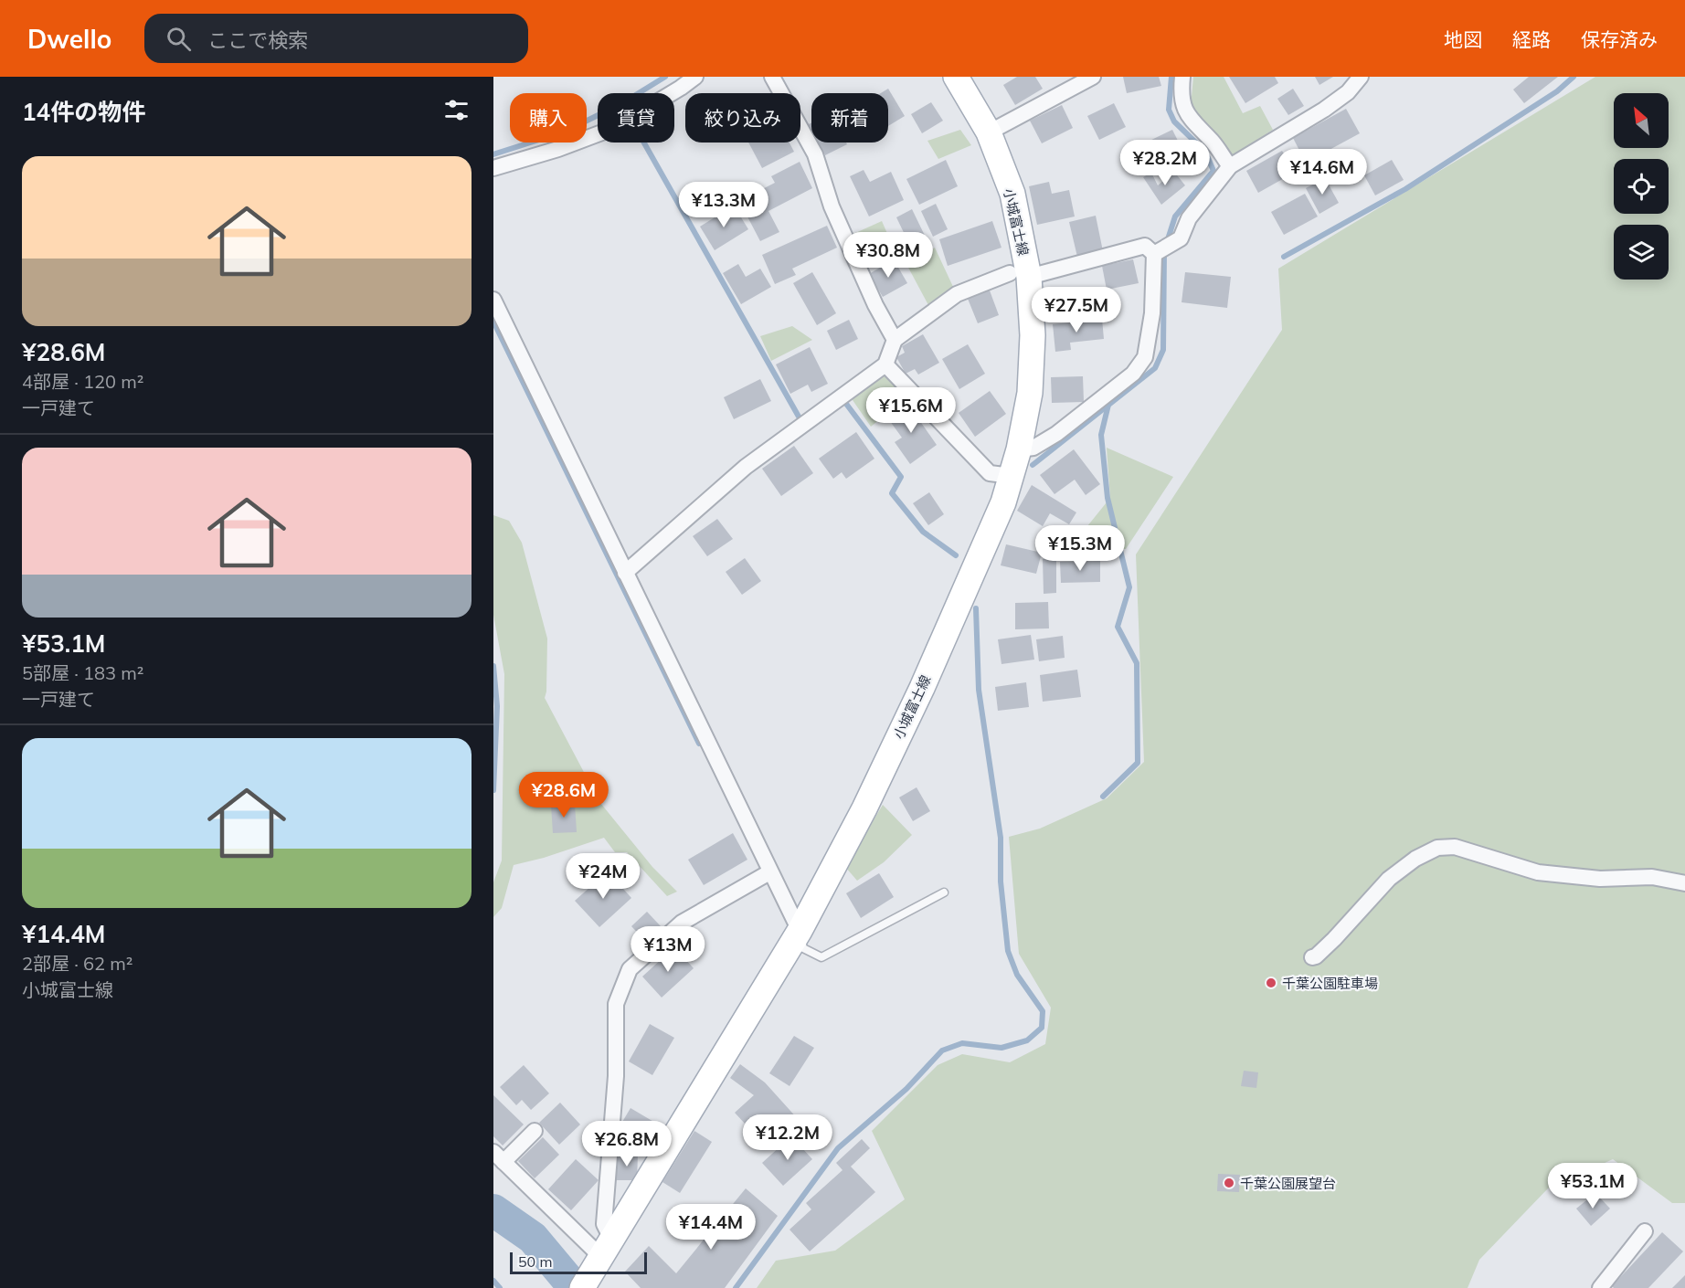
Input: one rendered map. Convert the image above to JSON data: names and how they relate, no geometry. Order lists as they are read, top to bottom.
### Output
{
  "streets": {
    "main road": ["小城富士線"]
  },
  "places": ["千葉公園駐車場", "千葉公園展望台"],
  "scale_bar": "50 m",
  "north": "top left",
  "page": {
    "header": "Dwello",
    "search": "ここで検索",
    "nav": ["地図", "経路", "保存済み"],
    "heading": "14件の物件",
    "chip": [
      "購入",
      "賃貸",
      "絞り込み",
      "新着"
    ],
    "price": [
      "¥28.2M",
      "¥14.6M",
      "¥13.3M",
      "¥30.8M",
      "¥27.5M",
      "¥15.6M",
      "¥15.3M",
      "¥28.6M",
      "¥24M",
      "¥13M",
      "¥12.2M",
      "¥26.8M",
      "¥53.1M",
      "¥14.4M"
    ],
    "list": [
      {
        "name": "¥28.6M",
        "note": "4部屋 · 120 m² · 一戸建て"
      },
      {
        "name": "¥53.1M",
        "note": "5部屋 · 183 m² · 一戸建て"
      },
      {
        "name": "¥14.4M",
        "note": "2部屋 · 62 m² · 小城富士線"
      }
    ],
    "scale": "50 m"
  }
}
